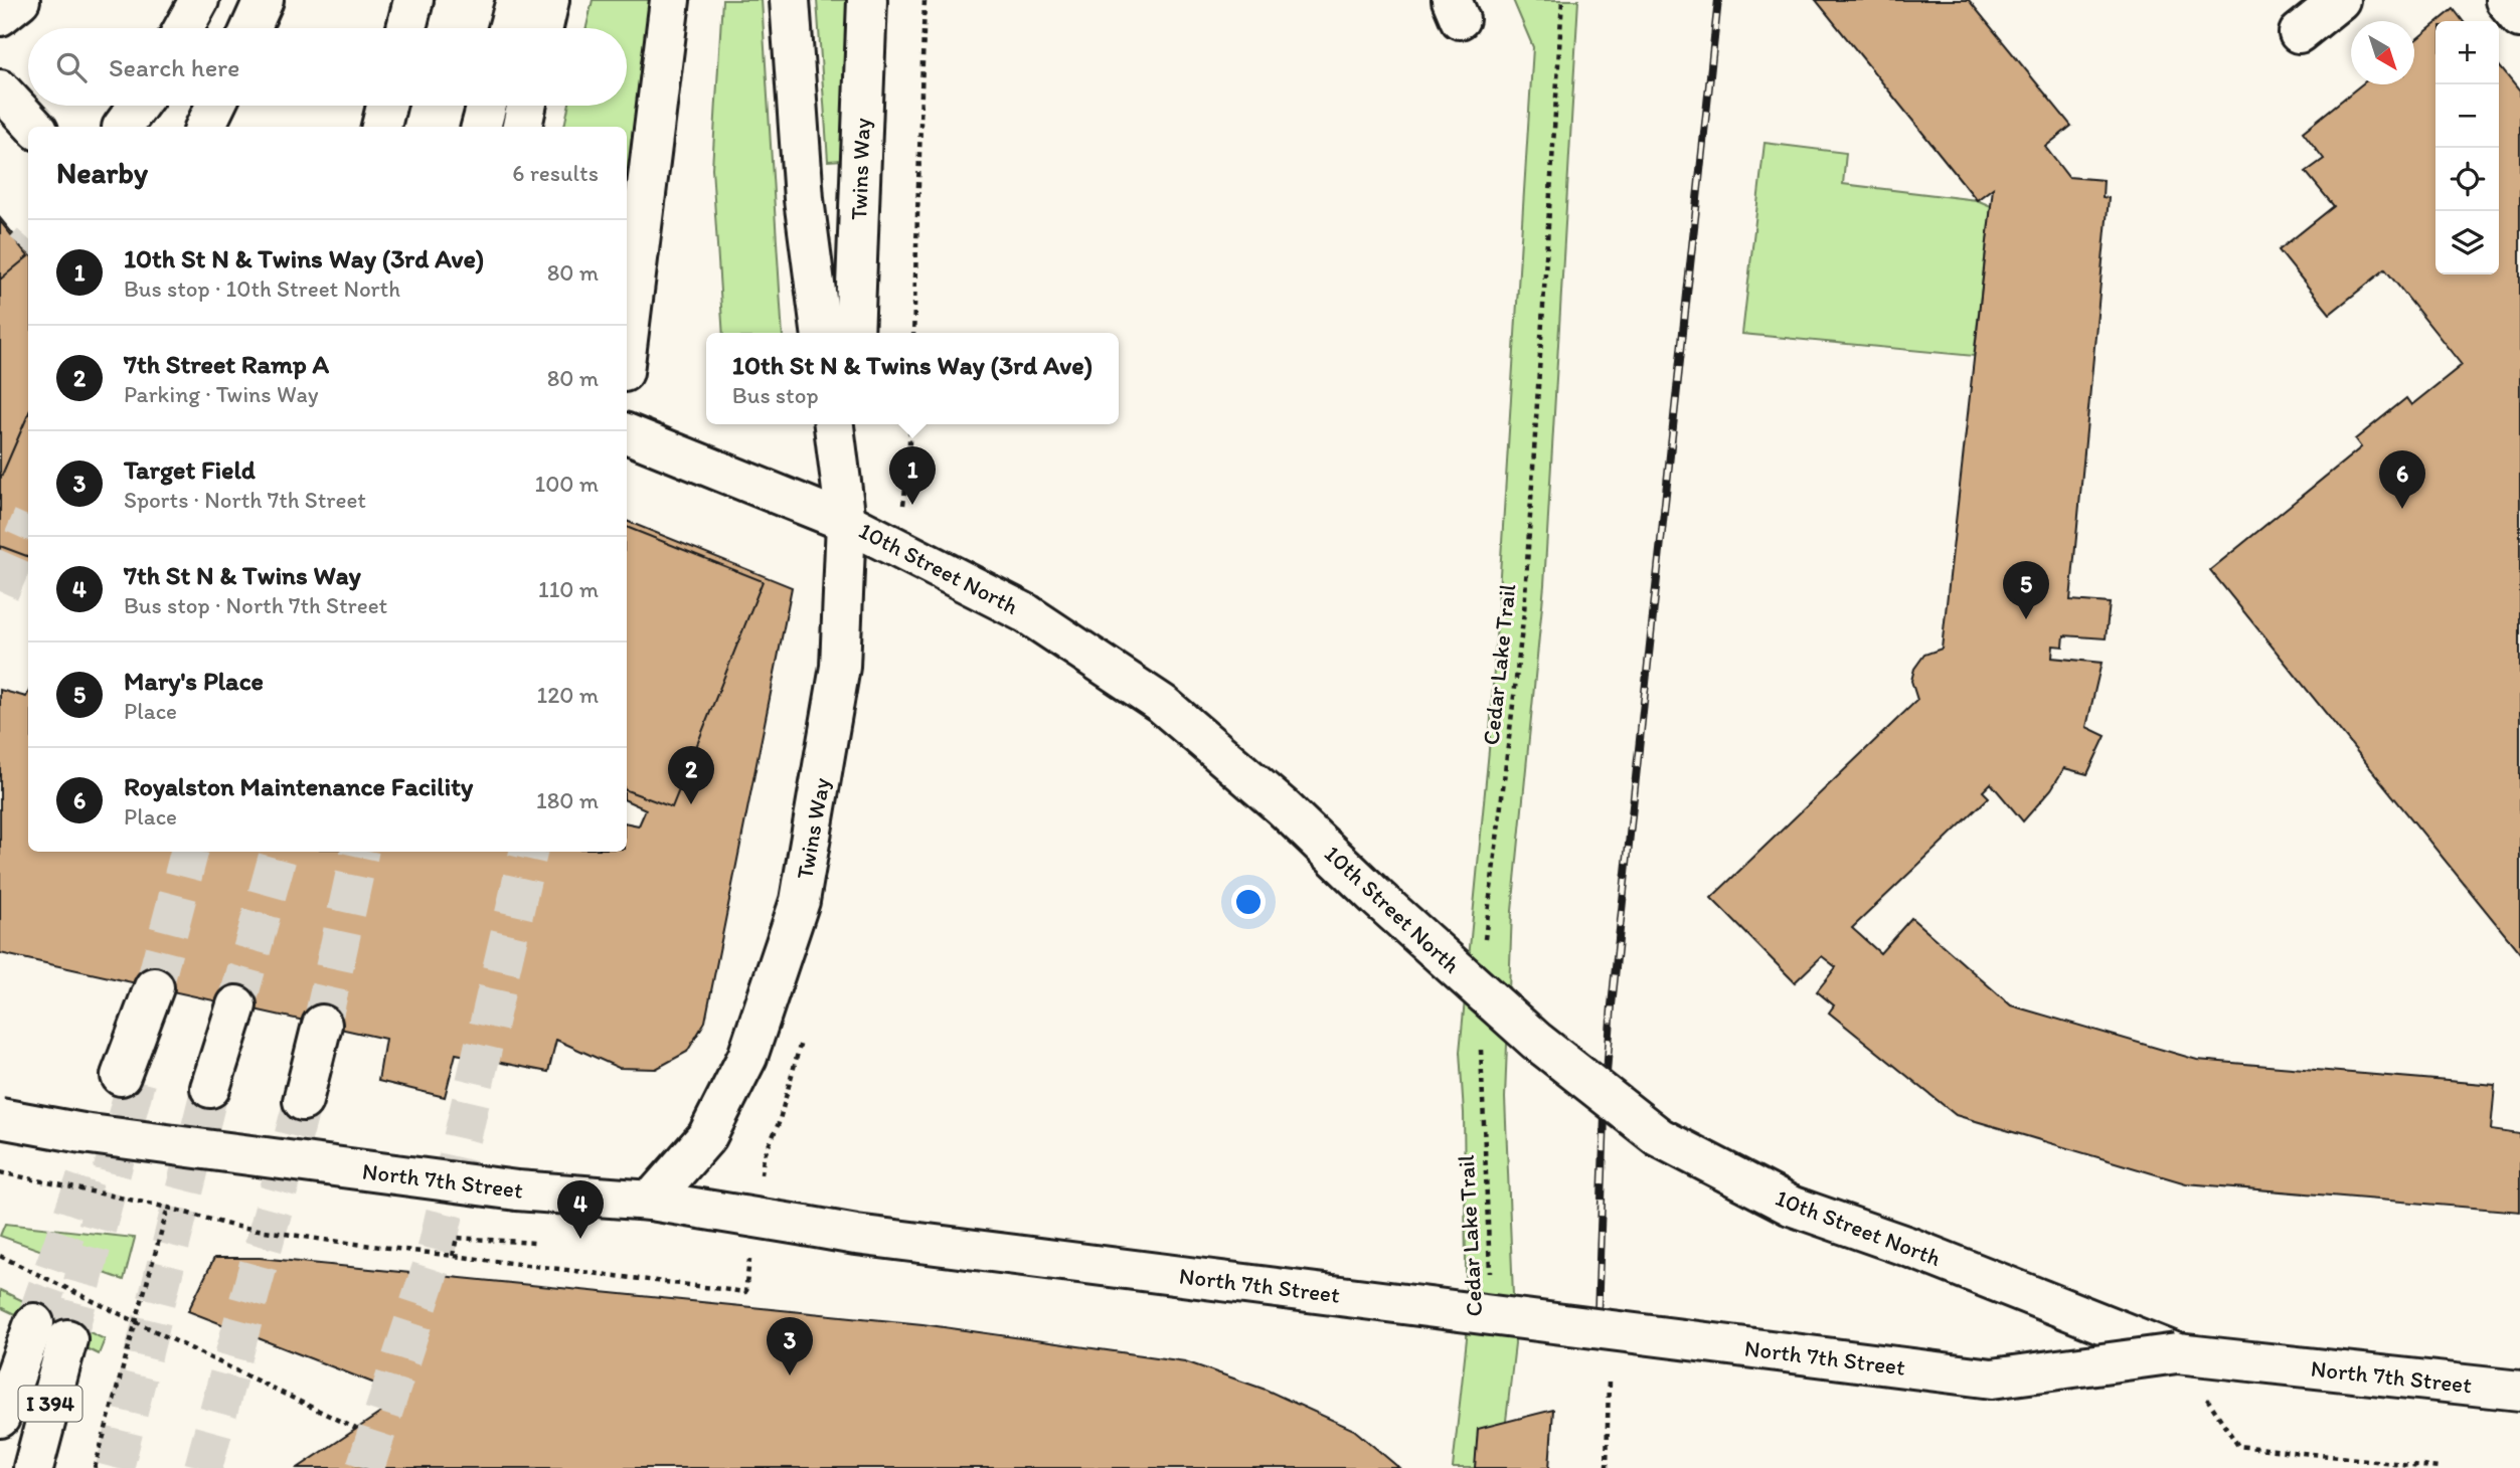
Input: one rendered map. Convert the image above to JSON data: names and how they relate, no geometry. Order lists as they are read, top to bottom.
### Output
{
  "streets": {
    "main road": [
      "Twins Way",
      "10th Street North",
      "North 7th Street",
      "I 394"
    ],
    "path": ["Cedar Lake Trail"]
  },
  "crossings": [
    ["Twins Way", "10th Street North"],
    ["Twins Way", "North 7th Street"],
    ["10th Street North", "North 7th Street"]
  ],
  "north": "bottom right",
  "page": {
    "map_buttons": ["+", "−"],
    "search": "Search here",
    "heading": ["Nearby", "6 results"],
    "list": [
      {
        "mark": "1",
        "name": "10th St N & Twins Way (3rd Ave)",
        "note": "Bus stop · 10th Street North",
        "value": "80 m"
      },
      {
        "mark": "2",
        "name": "7th Street Ramp A",
        "note": "Parking · Twins Way",
        "value": "80 m"
      },
      {
        "mark": "3",
        "name": "Target Field",
        "note": "Sports · North 7th Street",
        "value": "100 m"
      },
      {
        "mark": "4",
        "name": "7th St N & Twins Way",
        "note": "Bus stop · North 7th Street",
        "value": "110 m"
      },
      {
        "mark": "5",
        "name": "Mary's Place",
        "note": "Place",
        "value": "120 m"
      },
      {
        "mark": "6",
        "name": "Royalston Maintenance Facility",
        "note": "Place",
        "value": "180 m"
      }
    ],
    "popup": ["10th St N & Twins Way (3rd Ave)", "Bus stop"],
    "pins": [
      "1",
      "6",
      "5",
      "2",
      "4",
      "3"
    ]
  }
}
